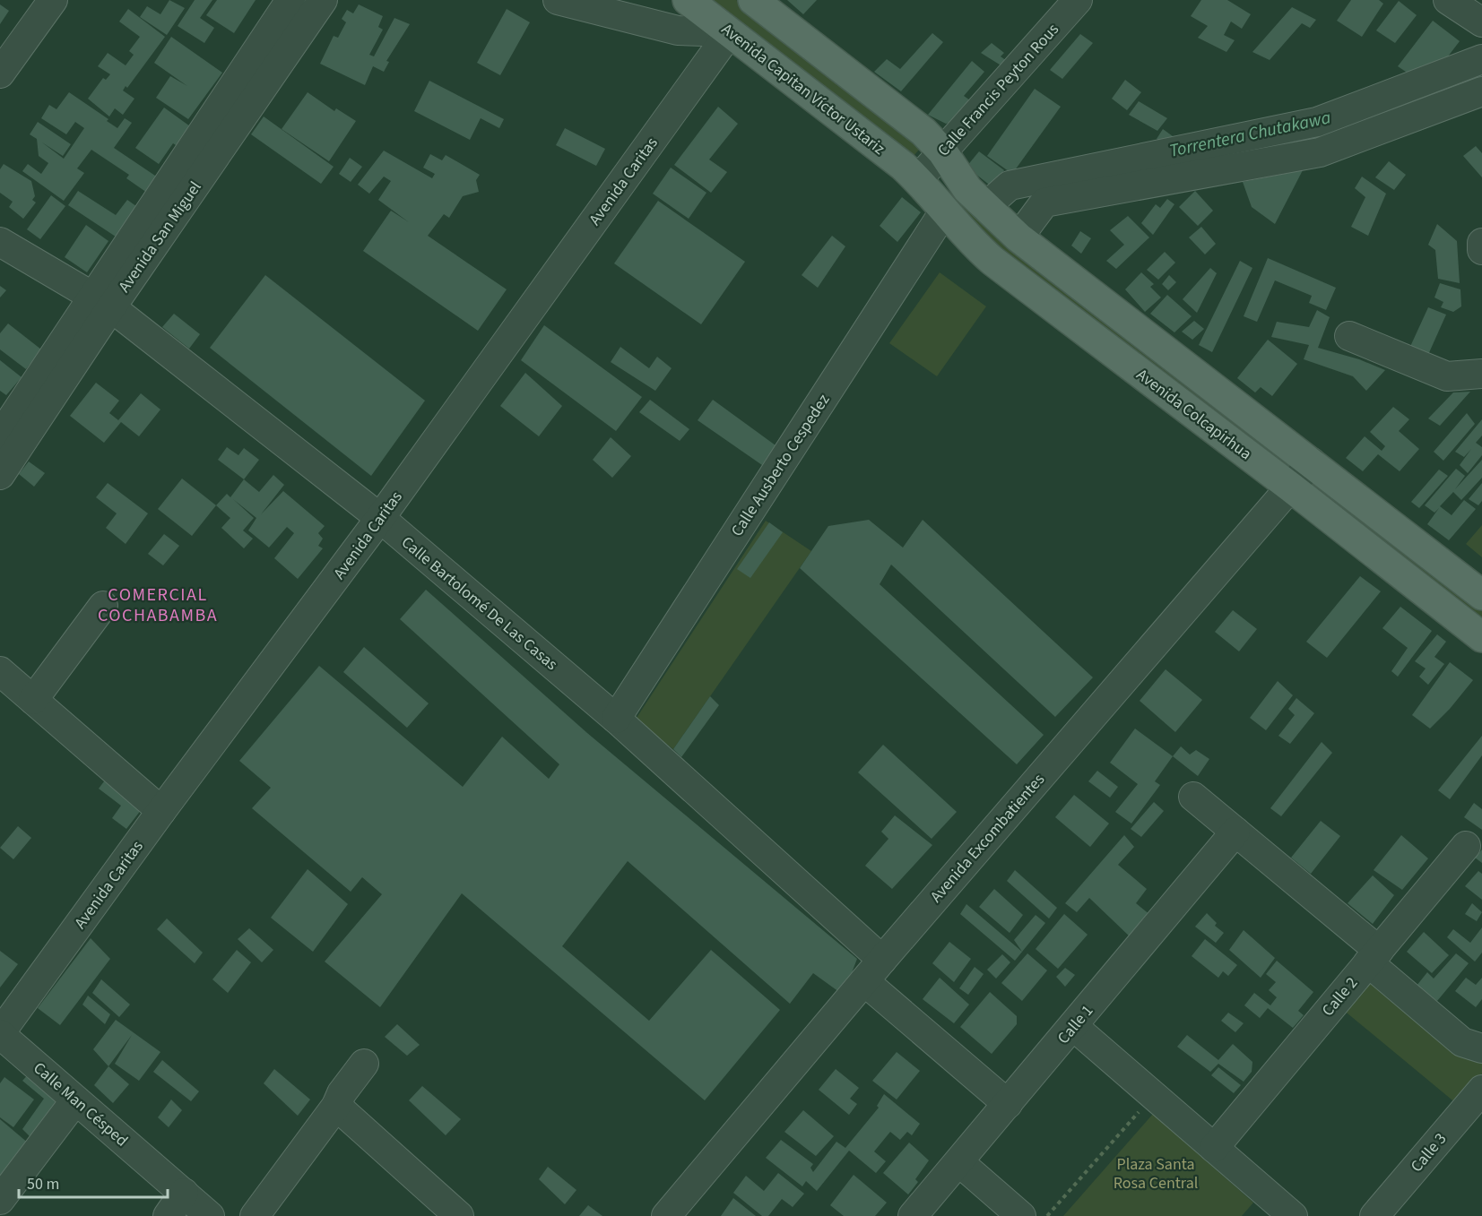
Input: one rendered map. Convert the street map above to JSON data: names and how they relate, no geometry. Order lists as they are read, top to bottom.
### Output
{
  "streets": {
    "main road": ["Avenida Capitan Víctor Ustariz", "Avenida Colcapirhua"],
    "street": [
      "Calle Francis Peyton Rous",
      "Avenida Caritas",
      "Avenida San Miguel",
      "Calle Ausberto Cespedez",
      "Calle Bartolomé De Las Casas",
      "Avenida Excombatientes",
      "Calle 2",
      "Calle 1",
      "Calle Man Césped",
      "Calle 3"
    ]
  },
  "crossings": [
    ["Avenida Capitan Víctor Ustariz", "Calle Francis Peyton Rous"],
    ["Avenida Capitan Víctor Ustariz", "Avenida Caritas"],
    ["Avenida Capitan Víctor Ustariz", "Avenida Colcapirhua"],
    ["Calle Francis Peyton Rous", "Avenida Colcapirhua"],
    ["Avenida Caritas", "Calle Bartolomé De Las Casas"],
    ["Avenida Caritas", "Calle Man Césped"],
    ["Avenida San Miguel", "Calle Bartolomé De Las Casas"],
    ["Avenida Colcapirhua", "Calle Ausberto Cespedez"],
    ["Avenida Colcapirhua", "Avenida Excombatientes"],
    ["Calle Ausberto Cespedez", "Calle Bartolomé De Las Casas"],
    ["Calle Bartolomé De Las Casas", "Avenida Excombatientes"]
  ],
  "districts": ["COMERCIAL COCHABAMBA"],
  "water": ["Torrentera Chutakawa"],
  "parks": ["Plaza Santa Rosa Central"],
  "scale_bar": "50 m"
}
